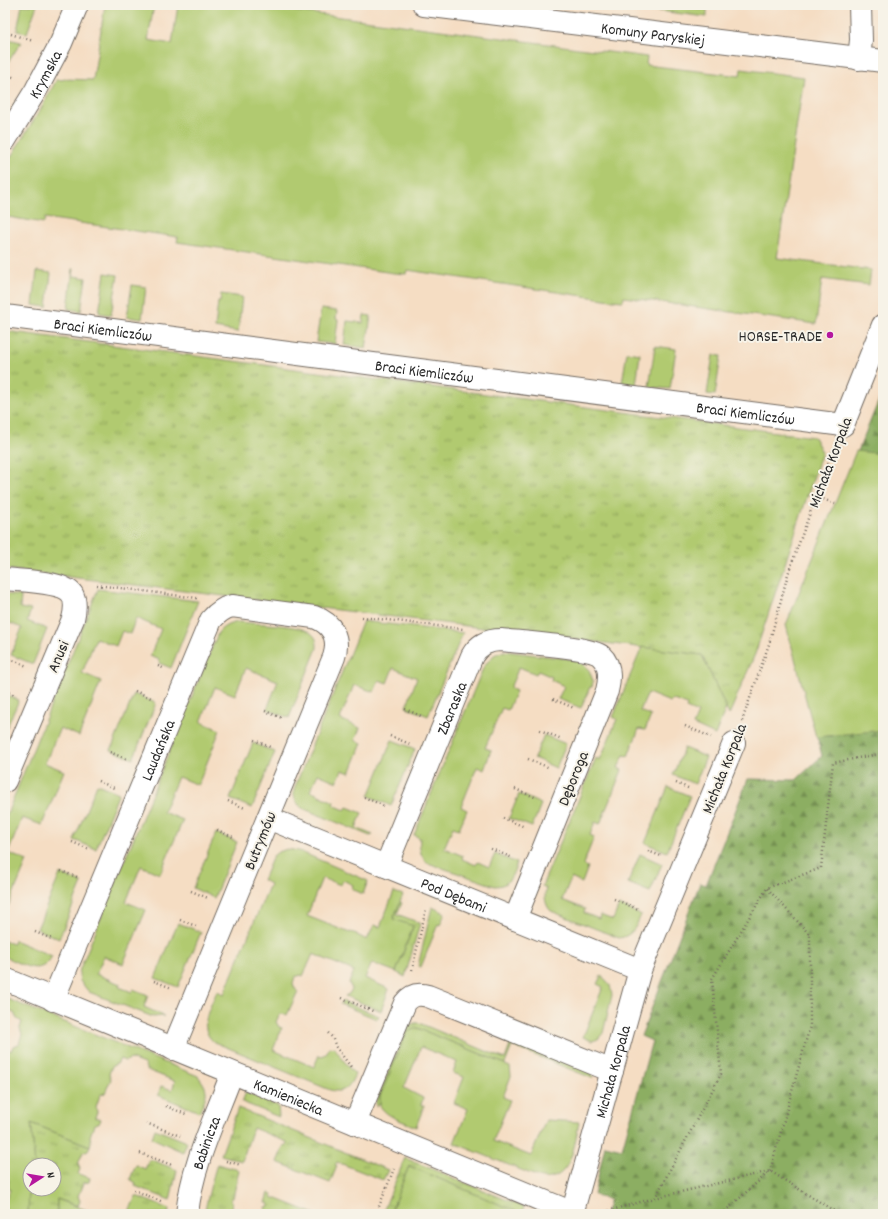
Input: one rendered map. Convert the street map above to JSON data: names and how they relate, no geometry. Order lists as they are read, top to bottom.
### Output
{
  "streets": {
    "street": [
      "Komuny Paryskiej",
      "Krymska",
      "Braci Kiemliczów",
      "Michała Korpala",
      "Anusi",
      "Zbaraska",
      "Laudańska",
      "Dęboroga",
      "Butrymów",
      "Pod Dębami",
      "Kamieniecka",
      "Babinicza"
    ]
  },
  "crossings": [
    ["Braci Kiemliczów", "Michała Korpala"],
    ["Michała Korpala", "Pod Dębami"],
    ["Michała Korpala", "Kamieniecka"],
    ["Zbaraska", "Dęboroga"],
    ["Zbaraska", "Pod Dębami"],
    ["Laudańska", "Butrymów"],
    ["Laudańska", "Kamieniecka"],
    ["Dęboroga", "Pod Dębami"],
    ["Butrymów", "Pod Dębami"],
    ["Butrymów", "Kamieniecka"],
    ["Kamieniecka", "Babinicza"]
  ],
  "places": ["HORSE-TRADE"],
  "north": "right"
}
